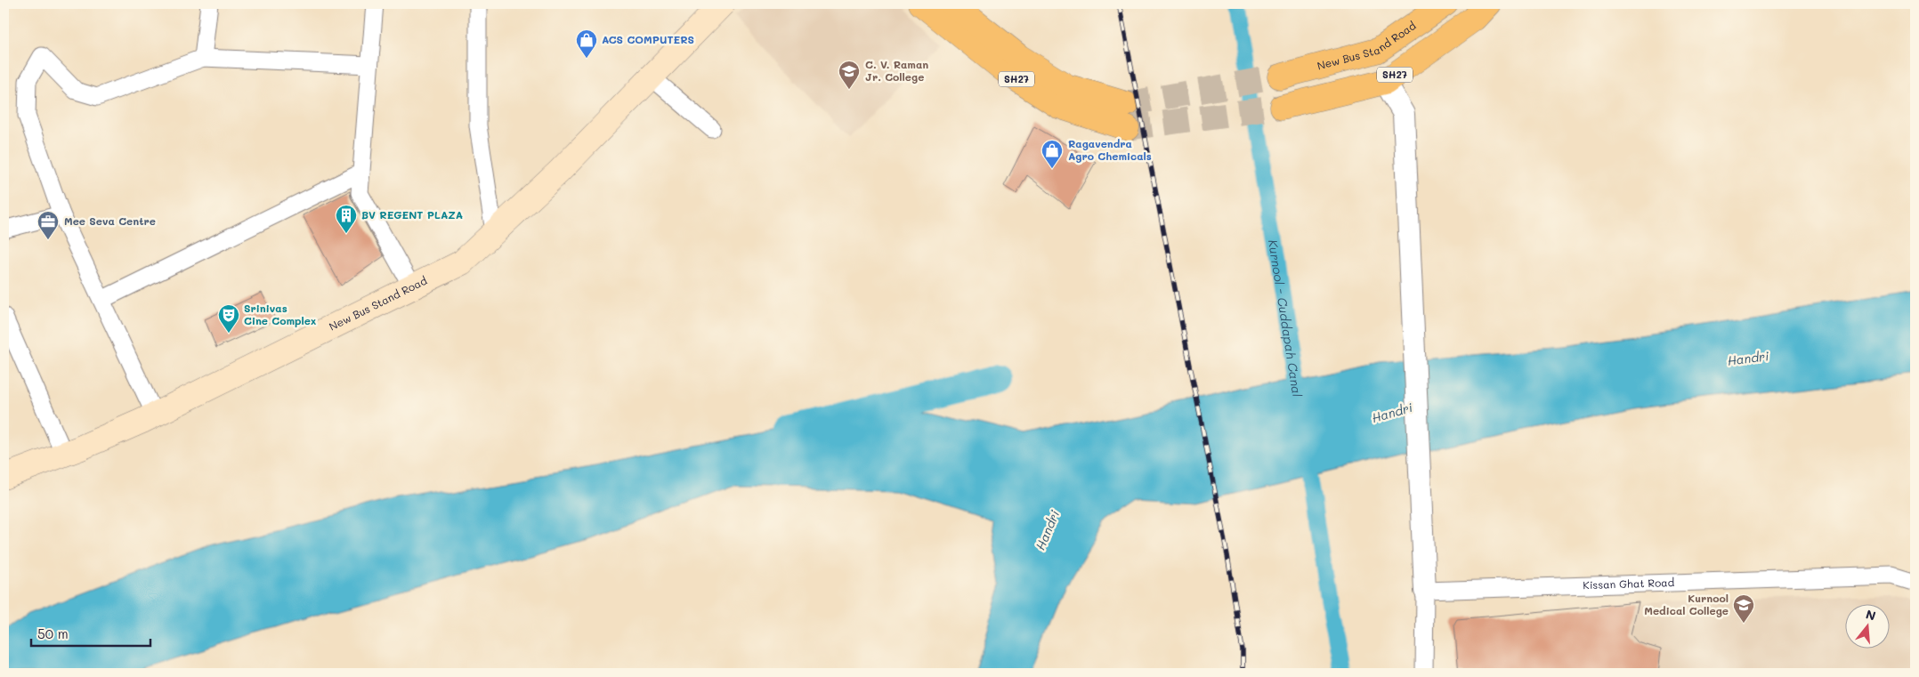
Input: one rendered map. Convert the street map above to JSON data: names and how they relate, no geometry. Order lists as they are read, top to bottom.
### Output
{
  "streets": {
    "main road": ["New Bus Stand Road", "SH27"],
    "street": ["Kissan Ghat Road"]
  },
  "water": ["Kurnool - Cuddapah Canal", "Handri"],
  "places": {
    "shop": ["ACS COMPUTERS", "Ragavendra Agro Chemicals"],
    "school or university": ["C. V. Raman Jr. College", "Kurnool Medical College"],
    "building": ["BV REGENT PLAZA"],
    "office": ["Mee Seva Centre"],
    "theatre": ["Srinivas Cine Complex"]
  },
  "scale_bar": "50 m",
  "north": "top"
}
